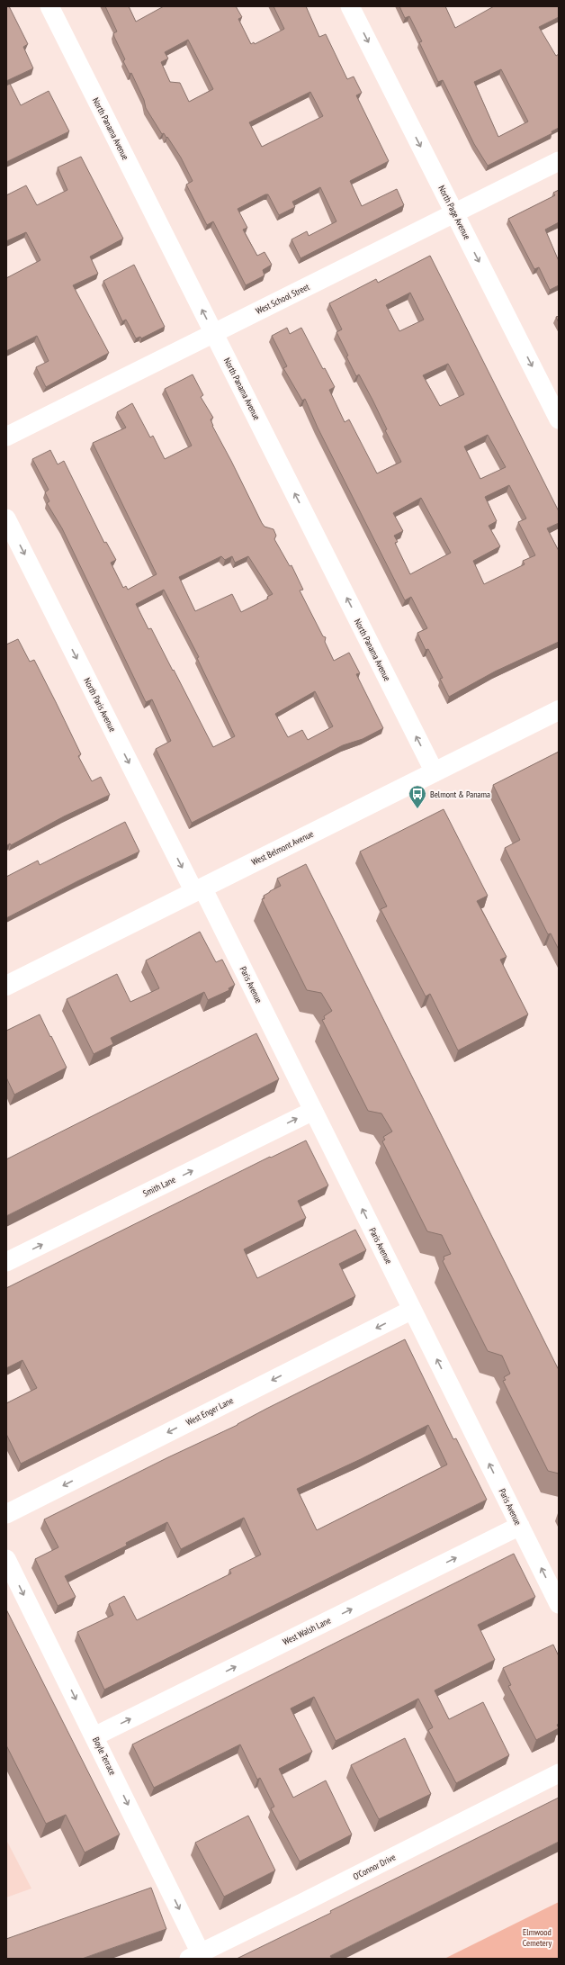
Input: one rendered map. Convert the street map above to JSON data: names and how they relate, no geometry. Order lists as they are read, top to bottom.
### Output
{
  "streets": {
    "main road": ["West Belmont Avenue"],
    "street": [
      "North Panama Avenue",
      "North Page Avenue",
      "West School Street",
      "North Paris Avenue",
      "Paris Avenue",
      "Smith Lane",
      "West Enger Lane",
      "West Walsh Lane",
      "Boyle Terrace",
      "O'Connor Drive"
    ]
  },
  "crossings": [
    ["North Panama Avenue", "West School Street"],
    ["North Panama Avenue", "West Belmont Avenue"],
    ["North Page Avenue", "West School Street"],
    ["North Paris Avenue", "West Belmont Avenue"],
    ["North Paris Avenue", "Paris Avenue"],
    ["West Belmont Avenue", "Paris Avenue"],
    ["Paris Avenue", "Smith Lane"],
    ["Paris Avenue", "West Enger Lane"],
    ["Paris Avenue", "West Walsh Lane"],
    ["West Walsh Lane", "Boyle Terrace"],
    ["Boyle Terrace", "O'Connor Drive"]
  ],
  "one_way": [
    "North Panama Avenue",
    "North Page Avenue",
    "North Paris Avenue",
    "Paris Avenue",
    "Smith Lane",
    "West Enger Lane",
    "West Walsh Lane",
    "Boyle Terrace"
  ],
  "parks": ["Elmwood Cemetery"],
  "places": {
    "bus stop": ["Belmont & Panama"]
  }
}
